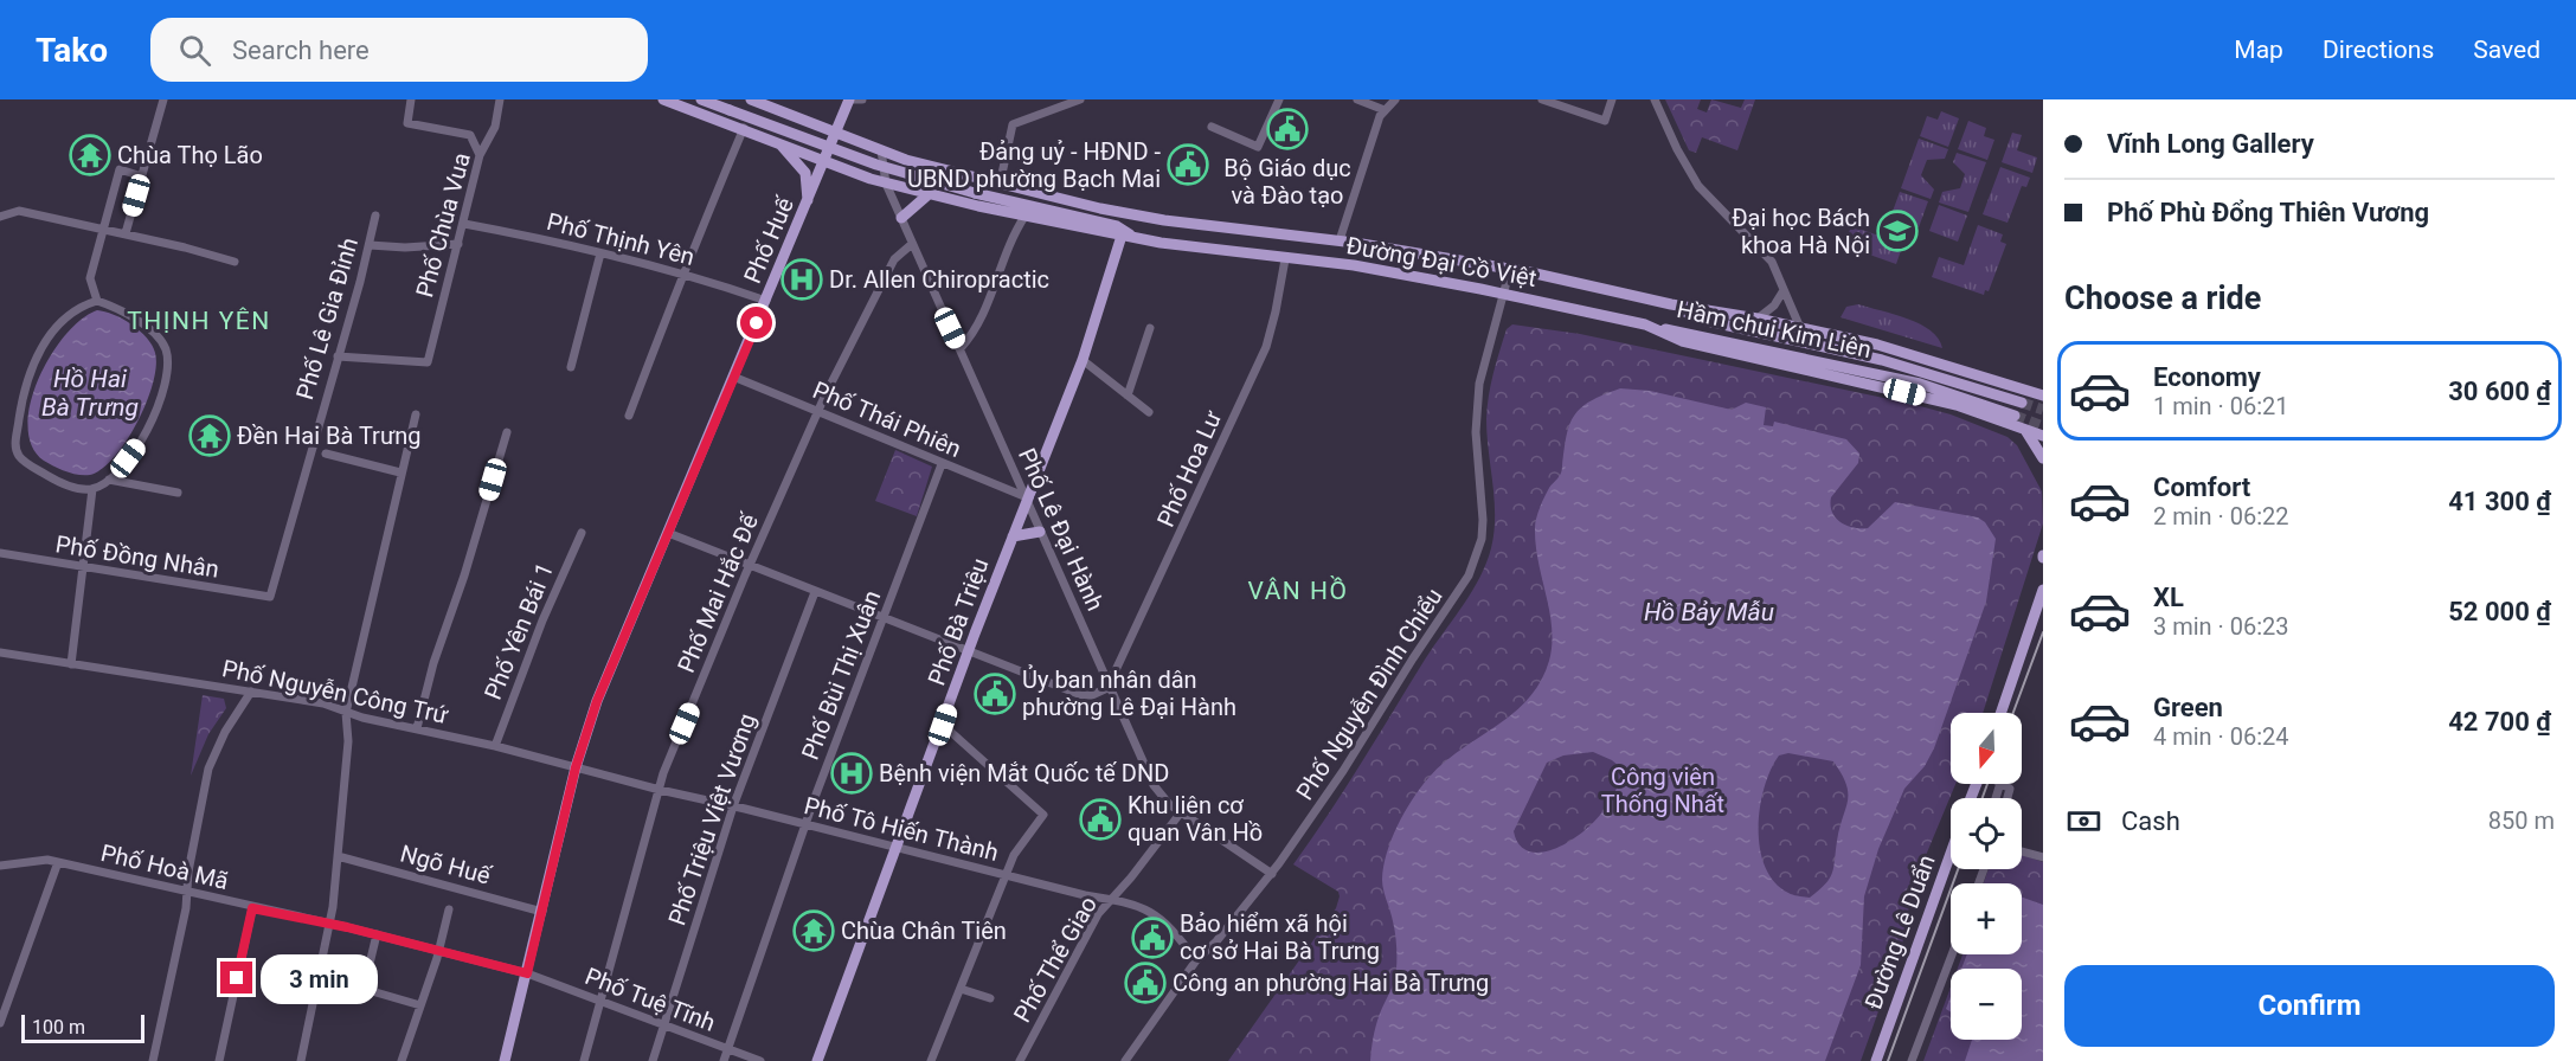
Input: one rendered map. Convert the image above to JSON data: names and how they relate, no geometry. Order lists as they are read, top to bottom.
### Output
{
  "streets": {
    "main road": [
      "Phố Huế",
      "Đường Đại Cồ Việt",
      "Hầm chui Kim Liên",
      "Phố Bà Triệu",
      "Đường Lê Duẩn"
    ],
    "street": [
      "Phố Chùa Vua",
      "Phố Thịnh Yên",
      "Phố Lê Gia Đỉnh",
      "Phố Thái Phiên",
      "Phố Hoa Lư",
      "Phố Lê Đại Hành",
      "Phố Đồng Nhân",
      "Phố Mai Hắc Đế",
      "Phố Yên Bái 1",
      "Phố Bùi Thị Xuân",
      "Phố Nguyễn Công Trứ",
      "Phố Nguyễn Đình Chiểu",
      "Phố Triệu Việt Vương",
      "Phố Tô Hiến Thành",
      "Ngõ Huế",
      "Phố Hoà Mã",
      "Phố Thể Giao",
      "Phố Tuệ Tĩnh"
    ]
  },
  "crossings": [
    ["Phố Chùa Vua", "Phố Thịnh Yên"],
    ["Phố Chùa Vua", "Phố Lê Gia Đỉnh"],
    ["Phố Thịnh Yên", "Phố Huế"],
    ["Phố Huế", "Đường Đại Cồ Việt"],
    ["Phố Huế", "Phố Thái Phiên"],
    ["Phố Huế", "Phố Nguyễn Công Trứ"],
    ["Phố Huế", "Phố Tô Hiến Thành"],
    ["Phố Huế", "Ngõ Huế"],
    ["Phố Huế", "Phố Hoà Mã"],
    ["Phố Huế", "Phố Tuệ Tĩnh"],
    ["Đường Đại Cồ Việt", "Hầm chui Kim Liên"],
    ["Đường Đại Cồ Việt", "Phố Hoa Lư"],
    ["Đường Đại Cồ Việt", "Phố Lê Đại Hành"],
    ["Đường Đại Cồ Việt", "Phố Bà Triệu"],
    ["Đường Đại Cồ Việt", "Phố Nguyễn Đình Chiểu"],
    ["Phố Lê Gia Đỉnh", "Phố Đồng Nhân"],
    ["Phố Thái Phiên", "Phố Lê Đại Hành"],
    ["Phố Thái Phiên", "Phố Mai Hắc Đế"],
    ["Phố Thái Phiên", "Phố Bà Triệu"],
    ["Phố Thái Phiên", "Phố Bùi Thị Xuân"],
    ["Phố Hoa Lư", "Phố Lê Đại Hành"],
    ["Phố Lê Đại Hành", "Phố Mai Hắc Đế"],
    ["Phố Lê Đại Hành", "Phố Bà Triệu"],
    ["Phố Lê Đại Hành", "Phố Nguyễn Đình Chiểu"],
    ["Phố Lê Đại Hành", "Phố Thể Giao"],
    ["Phố Mai Hắc Đế", "Phố Tô Hiến Thành"],
    ["Phố Mai Hắc Đế", "Phố Tuệ Tĩnh"],
    ["Phố Bà Triệu", "Phố Tô Hiến Thành"],
    ["Phố Yên Bái 1", "Phố Nguyễn Công Trứ"],
    ["Phố Bùi Thị Xuân", "Phố Tô Hiến Thành"],
    ["Phố Bùi Thị Xuân", "Phố Tuệ Tĩnh"],
    ["Phố Nguyễn Công Trứ", "Phố Tô Hiến Thành"],
    ["Phố Nguyễn Đình Chiểu", "Phố Tô Hiến Thành"],
    ["Phố Triệu Việt Vương", "Phố Tô Hiến Thành"],
    ["Phố Triệu Việt Vương", "Phố Tuệ Tĩnh"],
    ["Phố Tô Hiến Thành", "Phố Thể Giao"],
    ["Phố Hoà Mã", "Phố Tuệ Tĩnh"]
  ],
  "districts": ["THỊNH YÊN", "VÂN HỒ"],
  "water": ["Hồ Hai Bà Trưng", "Hồ Bảy Mẫu"],
  "parks": ["Công viên Thống Nhất"],
  "places": {
    "public building": [
      "Bộ Giáo dục và Đào tạo",
      "Đảng uỷ - HĐND - UBND phường Bạch Mai",
      "Ủy ban nhân dân phường Lê Đại Hành",
      "Khu liên cơ quan Vân Hồ",
      "Bảo hiểm xã hội cơ sở Hai Bà Trưng",
      "Công an phường Hai Bà Trưng"
    ],
    "temple": ["Chùa Thọ Lão", "Đền Hai Bà Trưng", "Chùa Chân Tiên"],
    "school or university": ["Đại học Bách khoa Hà Nội"],
    "hospital": ["Dr. Allen Chiropractic", "Bệnh viện Mắt Quốc tế DND"]
  },
  "scale_bar": "100 m",
  "north": "bottom",
  "page": {
    "header": "Tako",
    "search": "Search here",
    "nav": ["Map", "Directions", "Saved"],
    "banner": ["Vĩnh Long Gallery", "Phố Phù Đổng Thiên Vương"],
    "heading": "Choose a ride",
    "list": [
      {
        "name": "Economy",
        "note": "1 min · 06:21",
        "value": "30 600 ₫"
      },
      {
        "name": "Comfort",
        "note": "2 min · 06:22",
        "value": "41 300 ₫"
      },
      {
        "name": "XL",
        "note": "3 min · 06:23",
        "value": "52 000 ₫"
      },
      {
        "name": "Green",
        "note": "4 min · 06:24",
        "value": "42 700 ₫"
      }
    ],
    "map_buttons": ["+", "−"],
    "pay": ["Cash", "850 m"],
    "buttons": "Confirm",
    "bubble": "3 min",
    "scale": "100 m"
  }
}
